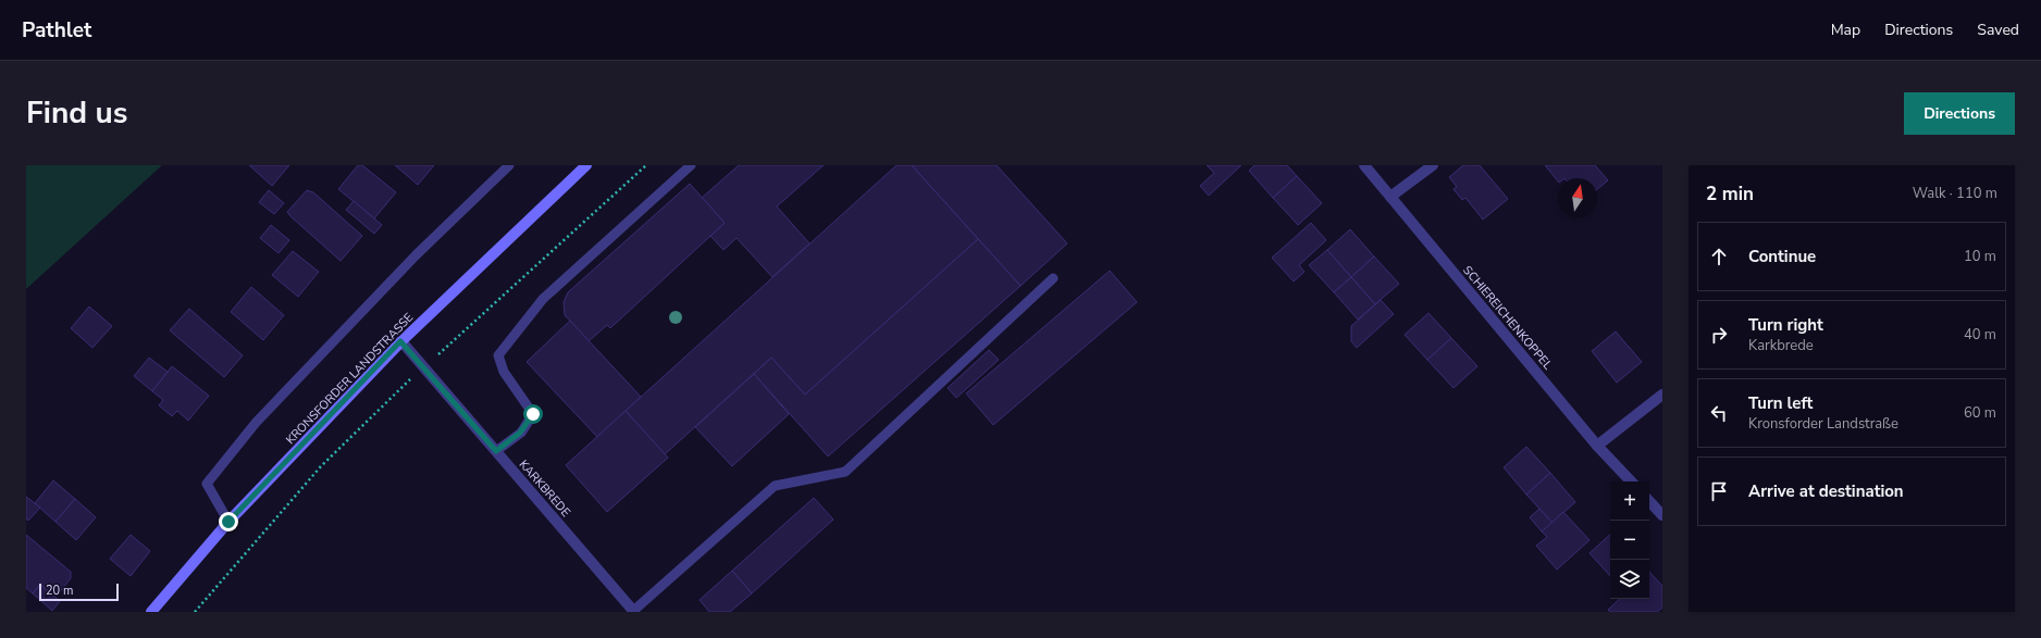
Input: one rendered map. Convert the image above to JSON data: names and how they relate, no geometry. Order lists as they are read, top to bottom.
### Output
{
  "streets": {
    "main road": ["KRONSFORDER LANDSTRASSE"],
    "street": ["SCHIEREICHENKOPPEL", "KARKBREDE"]
  },
  "crossings": [
    ["KRONSFORDER LANDSTRASSE", "KARKBREDE"]
  ],
  "scale_bar": "20 m",
  "north": "top",
  "page": {
    "header": "Pathlet",
    "nav": ["Map", "Directions", "Saved"],
    "title": "Find us",
    "buttons": "Directions",
    "heading": ["2 min", "Walk · 110 m"],
    "list": [
      ["Continue", "10 m"],
      ["Turn right", "Karkbrede", "40 m"],
      ["Turn left", "Kronsforder Landstraße", "60 m"],
      "Arrive at destination"
    ],
    "map_buttons": ["+", "−"],
    "scale": "20 m"
  }
}
